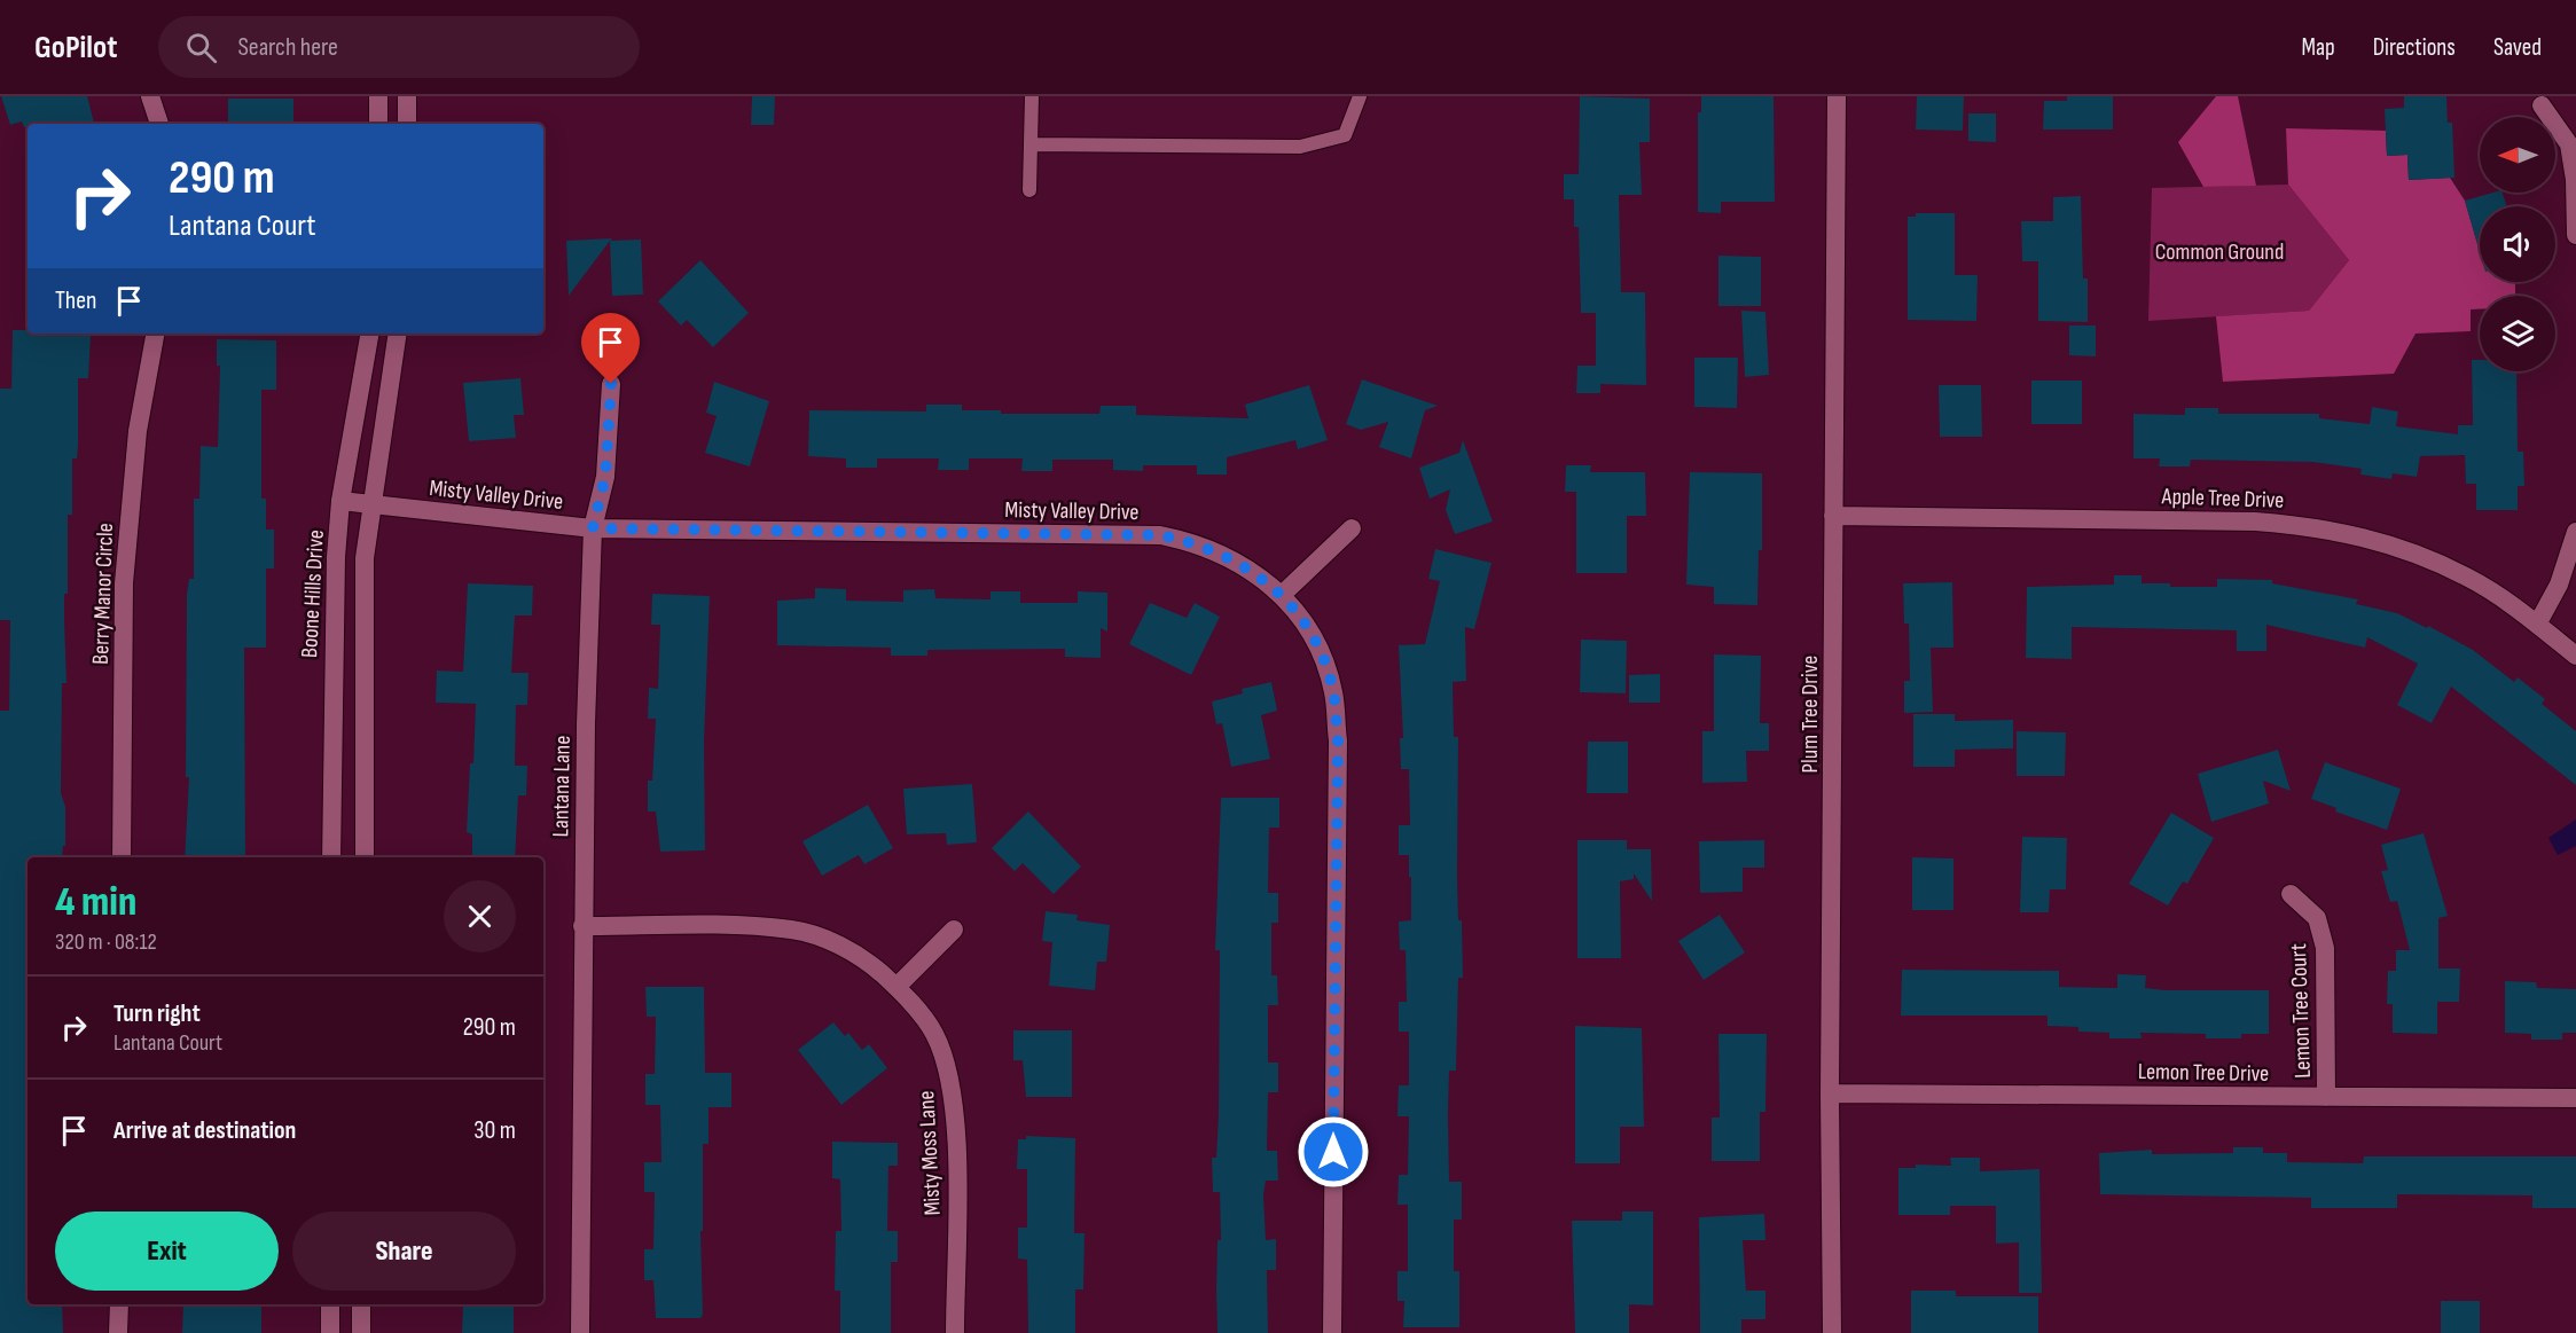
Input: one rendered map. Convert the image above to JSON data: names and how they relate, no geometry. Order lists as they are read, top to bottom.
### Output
{
  "streets": {
    "street": [
      "Misty Valley Drive",
      "Apple Tree Drive",
      "Berry Manor Circle",
      "Boone Hills Drive",
      "Plum Tree Drive",
      "Lantana Lane",
      "Lemon Tree Court",
      "Lemon Tree Drive",
      "Misty Moss Lane"
    ]
  },
  "crossings": [
    ["Misty Valley Drive", "Boone Hills Drive"],
    ["Misty Valley Drive", "Lantana Lane"],
    ["Apple Tree Drive", "Plum Tree Drive"],
    ["Plum Tree Drive", "Lemon Tree Drive"],
    ["Lantana Lane", "Misty Moss Lane"],
    ["Lemon Tree Court", "Lemon Tree Drive"]
  ],
  "parks": ["Common Ground"],
  "north": "left",
  "page": {
    "header": "GoPilot",
    "search": "Search here",
    "nav": ["Map", "Directions", "Saved"],
    "turn": ["290 m", "Lantana Court"],
    "then": "Then",
    "heading": ["4 min", "320 m · 08:12"],
    "list": [
      {
        "name": "Turn right",
        "note": "Lantana Court",
        "value": "290 m"
      },
      {
        "name": "Arrive at destination",
        "value": "30 m"
      }
    ],
    "buttons": ["Exit", "Share"]
  }
}
